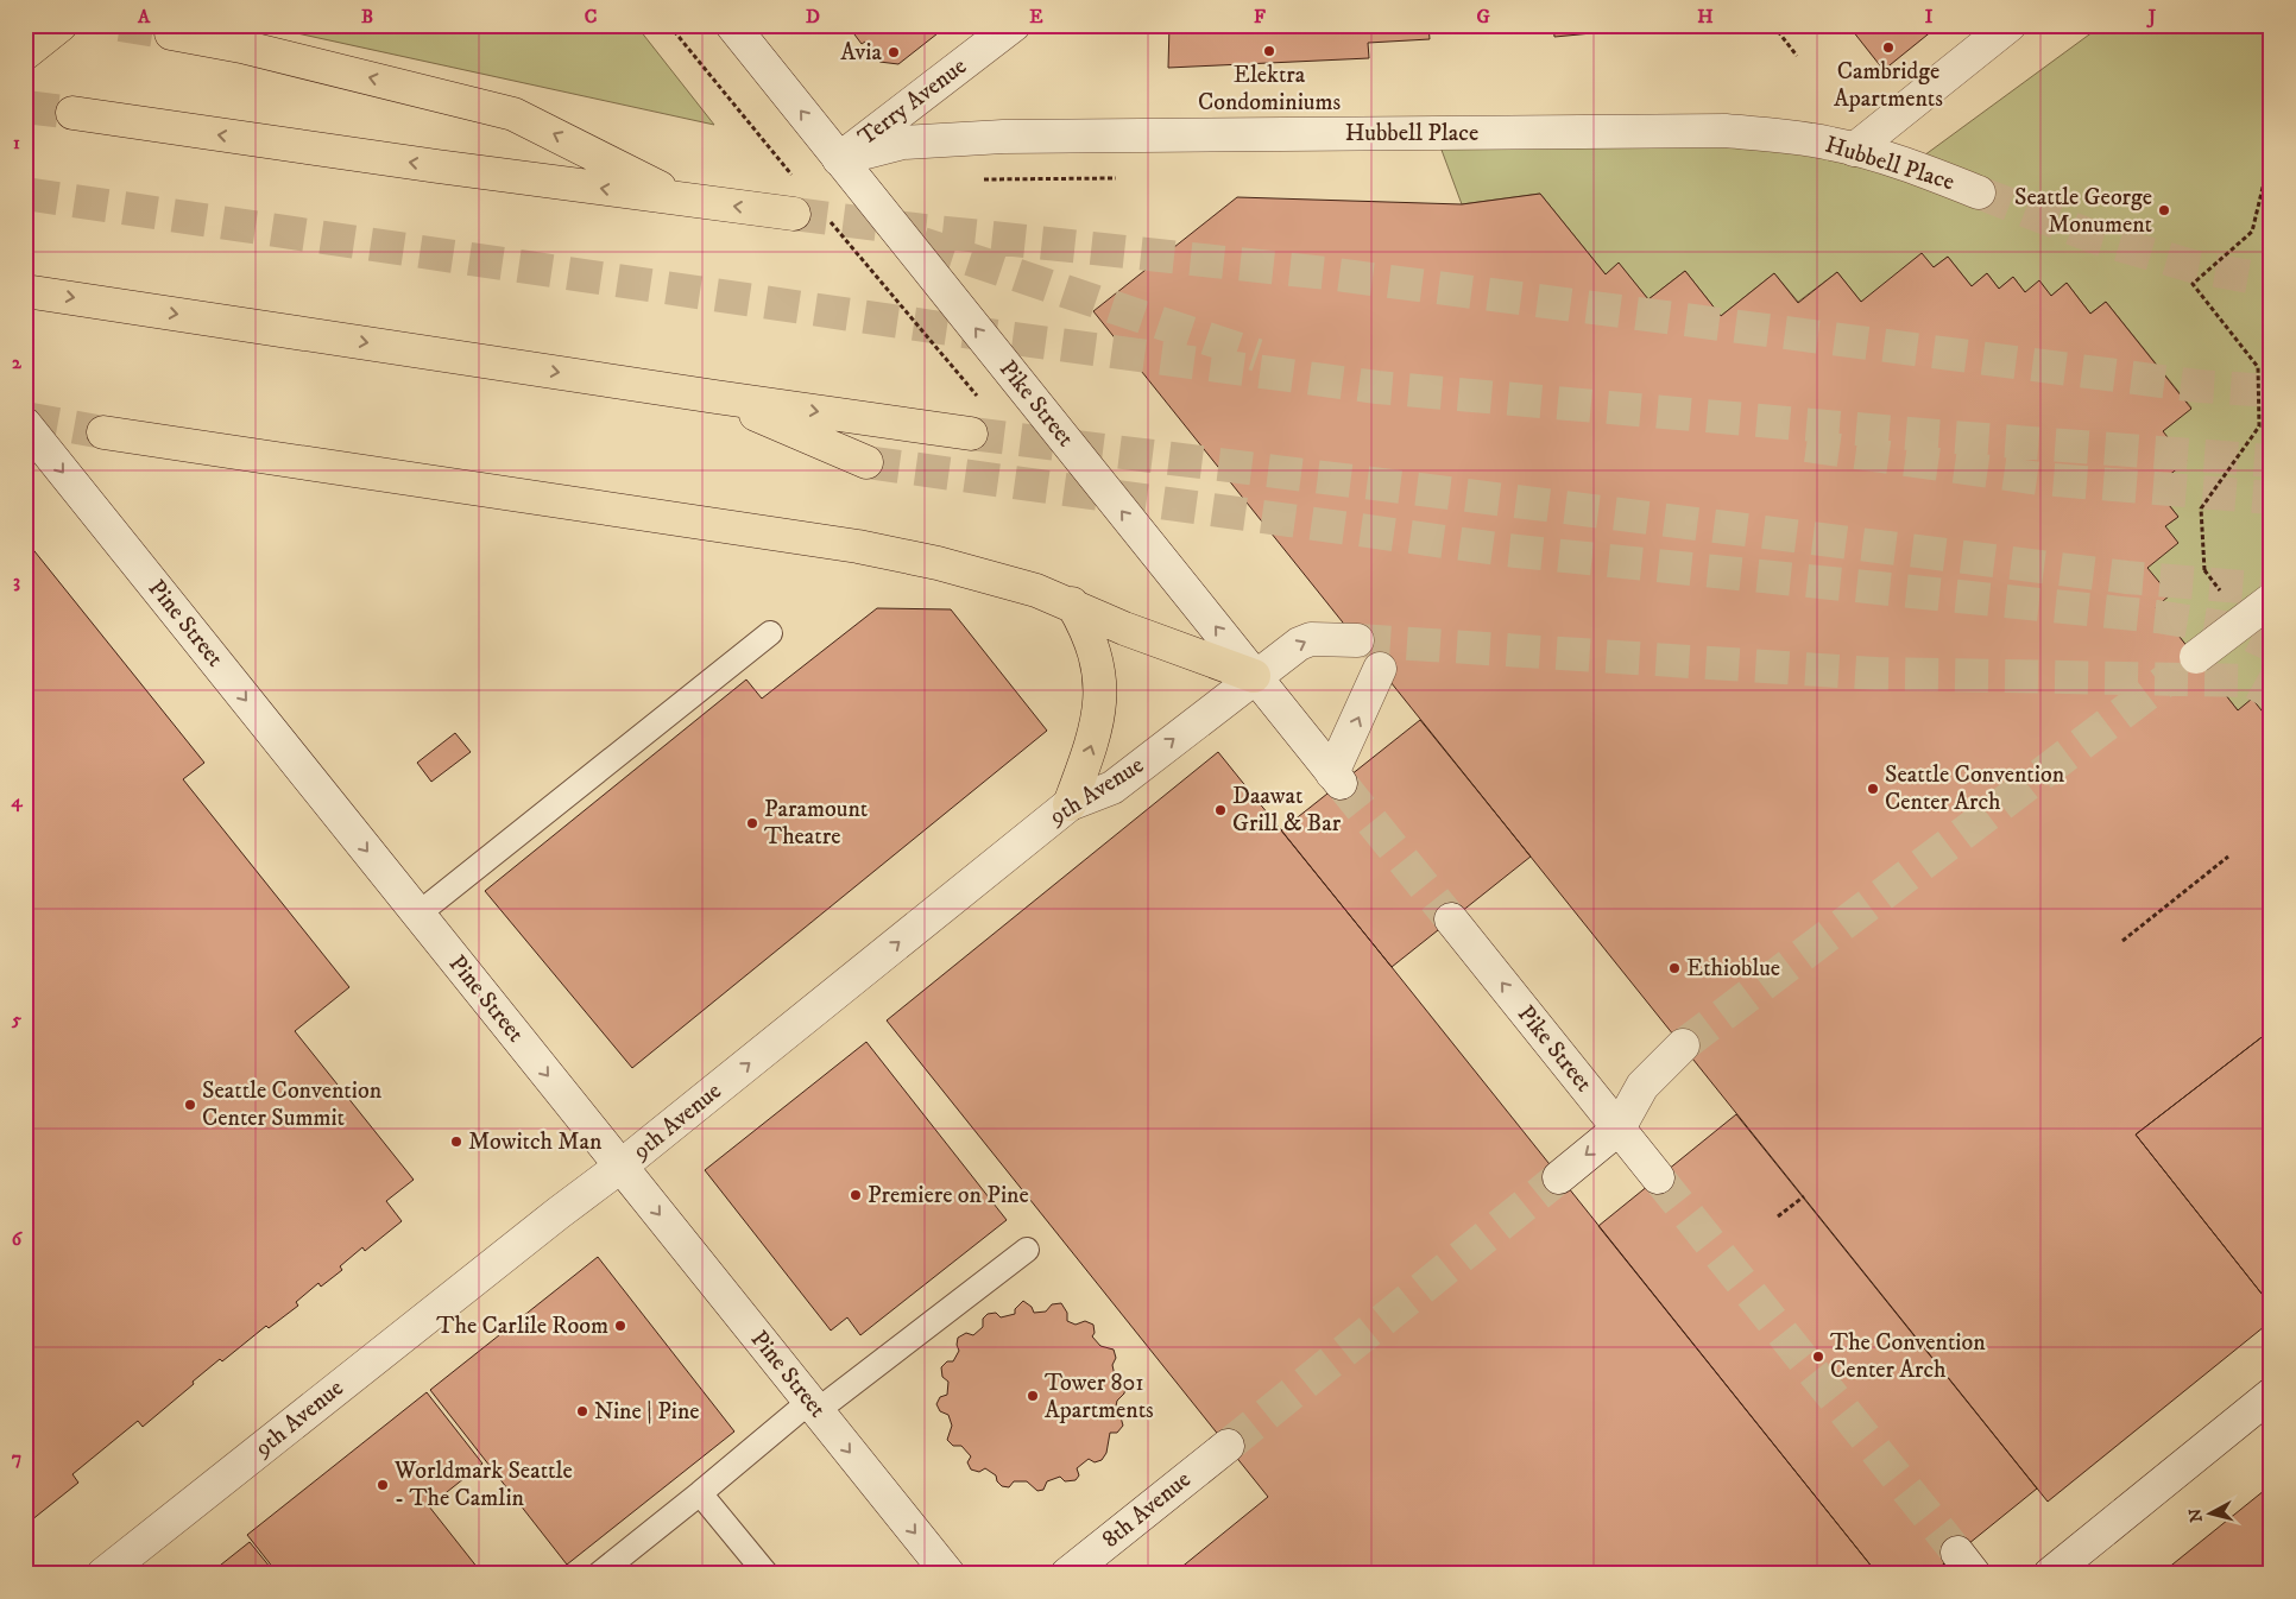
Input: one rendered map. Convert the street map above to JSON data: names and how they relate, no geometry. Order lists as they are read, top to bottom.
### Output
{
  "streets": {
    "street": [
      "Terry Avenue",
      "Hubbell Place",
      "Pike Street",
      "Pine Street",
      "9th Avenue",
      "8th Avenue"
    ]
  },
  "crossings": [
    ["Terry Avenue", "Hubbell Place"],
    ["Terry Avenue", "Pike Street"],
    ["Hubbell Place", "Pike Street"],
    ["Pike Street", "9th Avenue"],
    ["Pine Street", "9th Avenue"]
  ],
  "one_way": ["Pine Street", "9th Avenue"],
  "places": [
    "Cambridge Apartments",
    "Elektra Condominiums",
    "Avia",
    "Seattle George Monument",
    "Seattle Convention Center Arch",
    "Daawat Grill & Bar",
    "Paramount Theatre",
    "Ethioblue",
    "Seattle Convention Center Summit",
    "Mowitch Man",
    "Premiere on Pine",
    "The Carlile Room",
    "The Convention Center Arch",
    "Tower 801 Apartments",
    "Nine | Pine",
    "Worldmark Seattle - The Camlin"
  ],
  "north": "left",
  "grid": {
    "columns": [
      "A",
      "B",
      "C",
      "D",
      "E",
      "F",
      "G",
      "H",
      "I",
      "J"
    ],
    "rows": [
      "1",
      "2",
      "3",
      "4",
      "5",
      "6",
      "7"
    ]
  }
}
